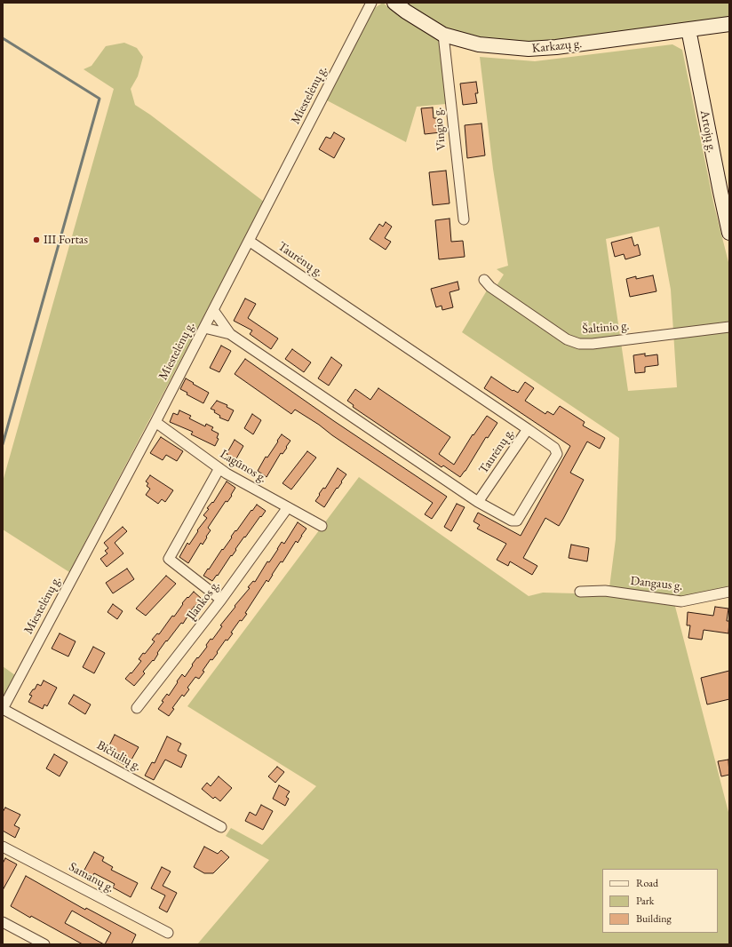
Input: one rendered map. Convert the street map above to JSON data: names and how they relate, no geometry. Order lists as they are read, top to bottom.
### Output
{
  "streets": {
    "main road": ["Karkazų g.", "Artojų g."],
    "street": [
      "Miestelėnų g.",
      "Vingio g.",
      "Taurėnų g.",
      "Šaltinio g.",
      "Lagūnos g.",
      "Dangaus g.",
      "Įlankos g.",
      "Bičiulių g.",
      "Samanų g."
    ]
  },
  "crossings": [
    ["Karkazų g.", "Vingio g."],
    ["Karkazų g.", "Artojų g."],
    ["Miestelėnų g.", "Taurėnų g."],
    ["Miestelėnų g.", "Lagūnos g."],
    ["Miestelėnų g.", "Bičiulių g."],
    ["Lagūnos g.", "Įlankos g."]
  ],
  "places": ["III Fortas"],
  "legend": ["Road", "Park", "Building"]
}
